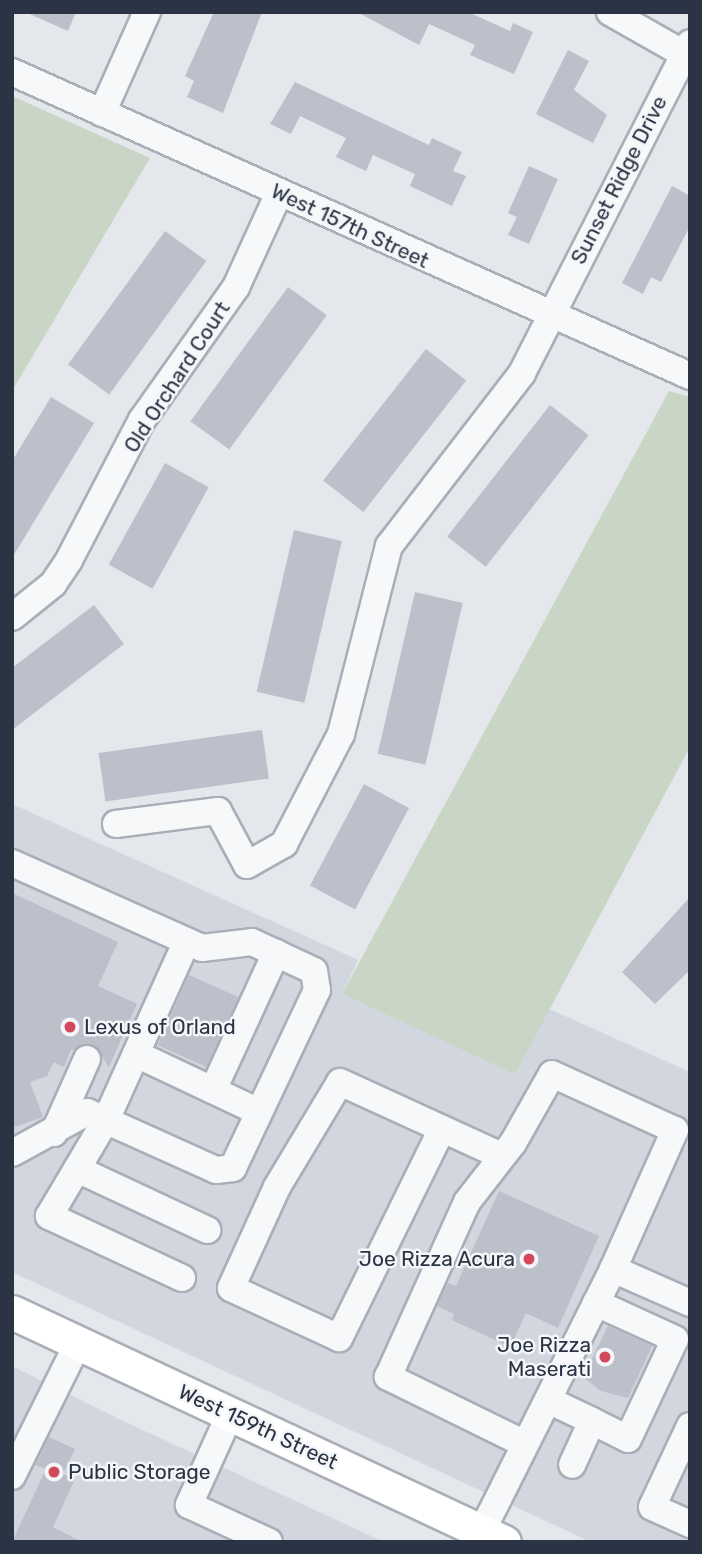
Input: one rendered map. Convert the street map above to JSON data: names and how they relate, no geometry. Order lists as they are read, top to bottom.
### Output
{
  "streets": {
    "main road": ["West 159th Street"],
    "street": ["Sunset Ridge Drive", "West 157th Street", "Old Orchard Court"]
  },
  "crossings": [
    ["Sunset Ridge Drive", "West 157th Street"],
    ["West 157th Street", "Old Orchard Court"]
  ],
  "places": [
    "Lexus of Orland",
    "Joe Rizza Acura",
    "Joe Rizza Maserati",
    "Public Storage"
  ]
}
